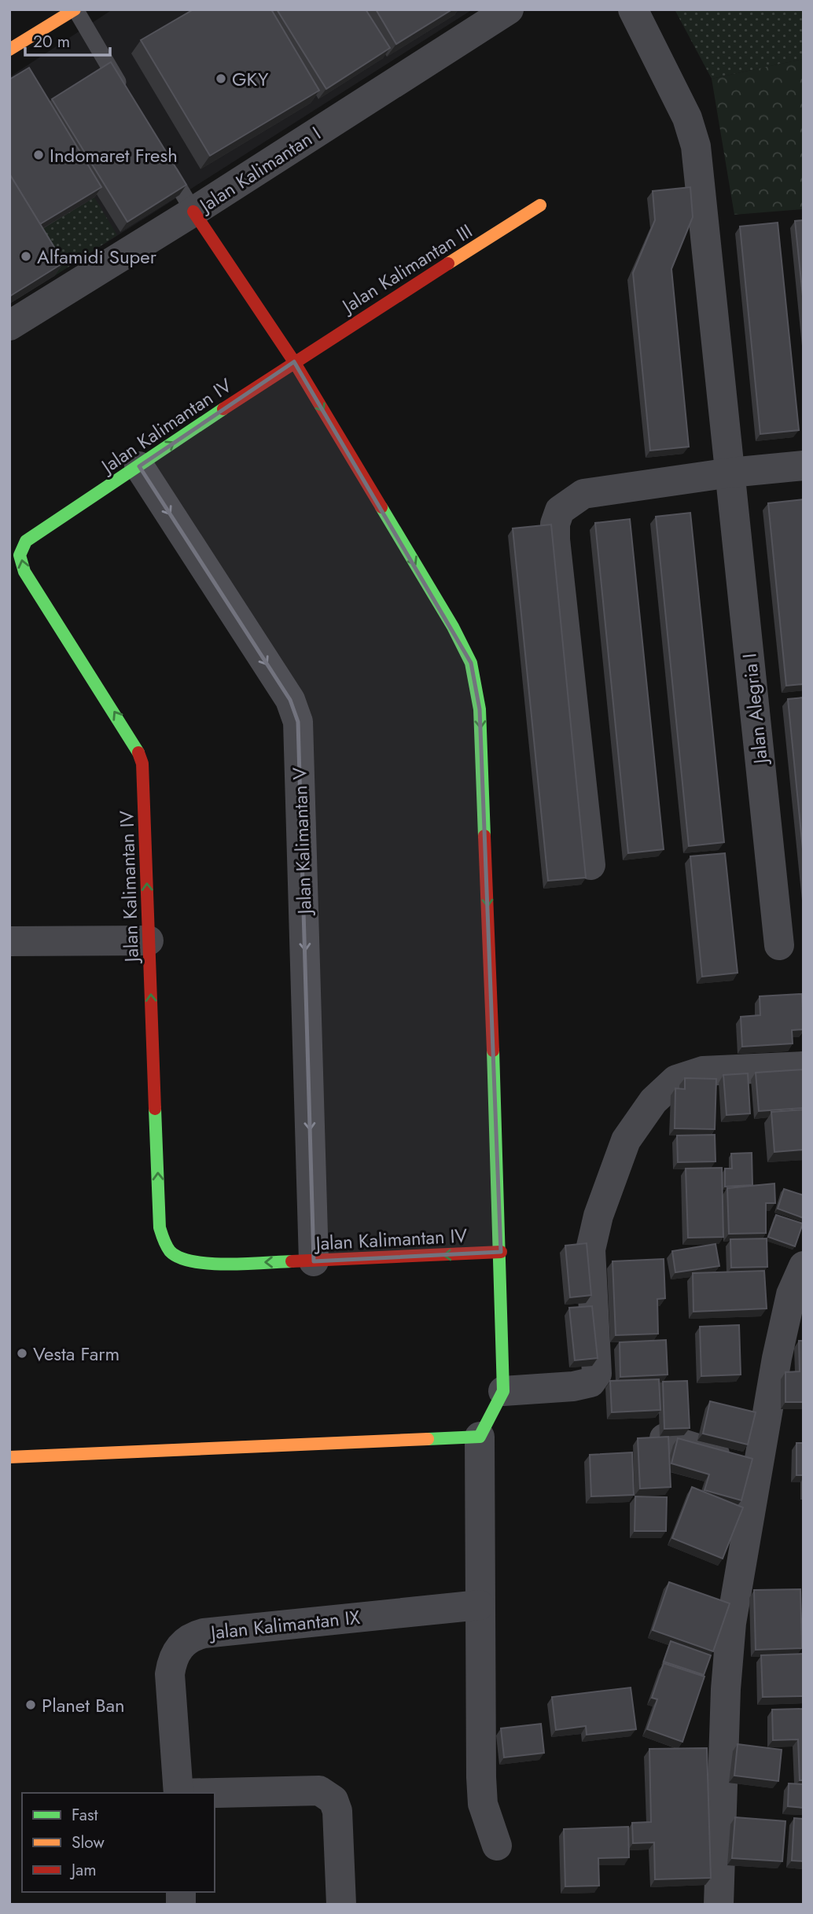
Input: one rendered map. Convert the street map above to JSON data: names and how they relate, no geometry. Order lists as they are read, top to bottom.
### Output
{
  "streets": {
    "street": [
      "Jalan Kalimantan I",
      "Jalan Kalimantan III",
      "Jalan Kalimantan IV",
      "Jalan Alegria I",
      "Jalan Kalimantan V",
      "Jalan Kalimantan IX"
    ]
  },
  "crossings": [
    ["Jalan Kalimantan III", "Jalan Kalimantan IV"],
    ["Jalan Kalimantan IV", "Jalan Kalimantan V"]
  ],
  "places": [
    "GKY",
    "Indomaret Fresh",
    "Alfamidi Super",
    "Vesta Farm",
    "Planet Ban"
  ],
  "legend": ["Fast", "Slow", "Jam"],
  "scale_bar": "20 m"
}
